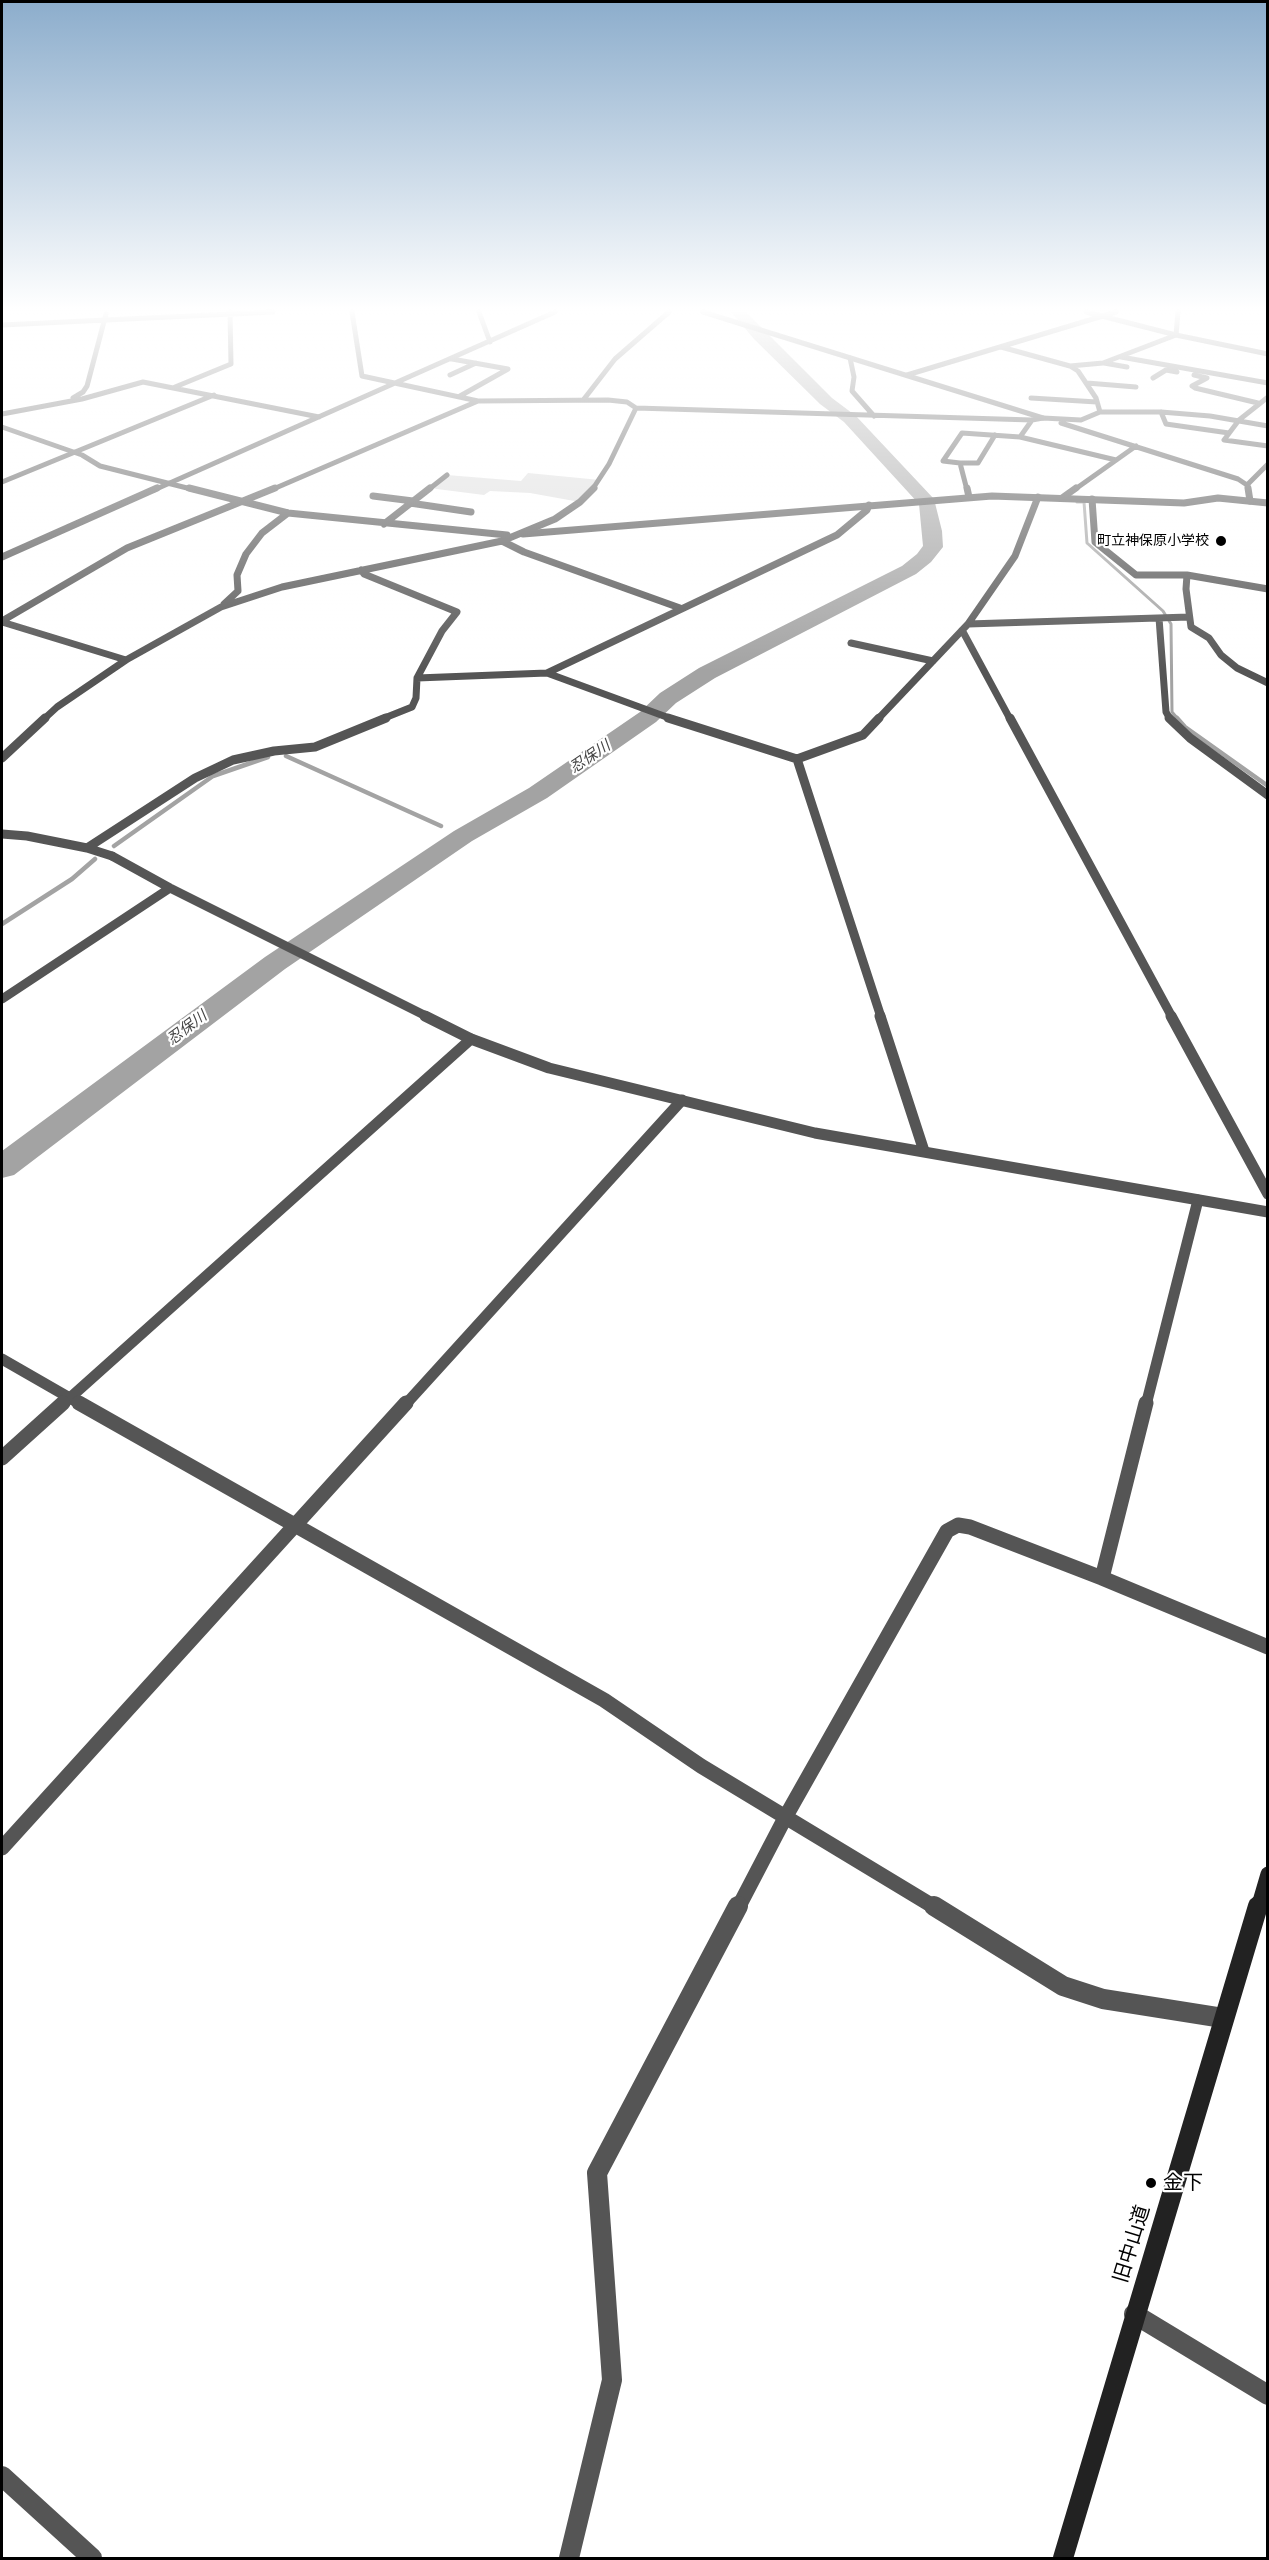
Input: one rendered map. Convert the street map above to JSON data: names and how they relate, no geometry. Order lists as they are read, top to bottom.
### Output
{
  "streets": {
    "main road": ["旧中山道"]
  },
  "water": ["忍保川"],
  "places": ["町立神保原小学校", "金下"]
}
